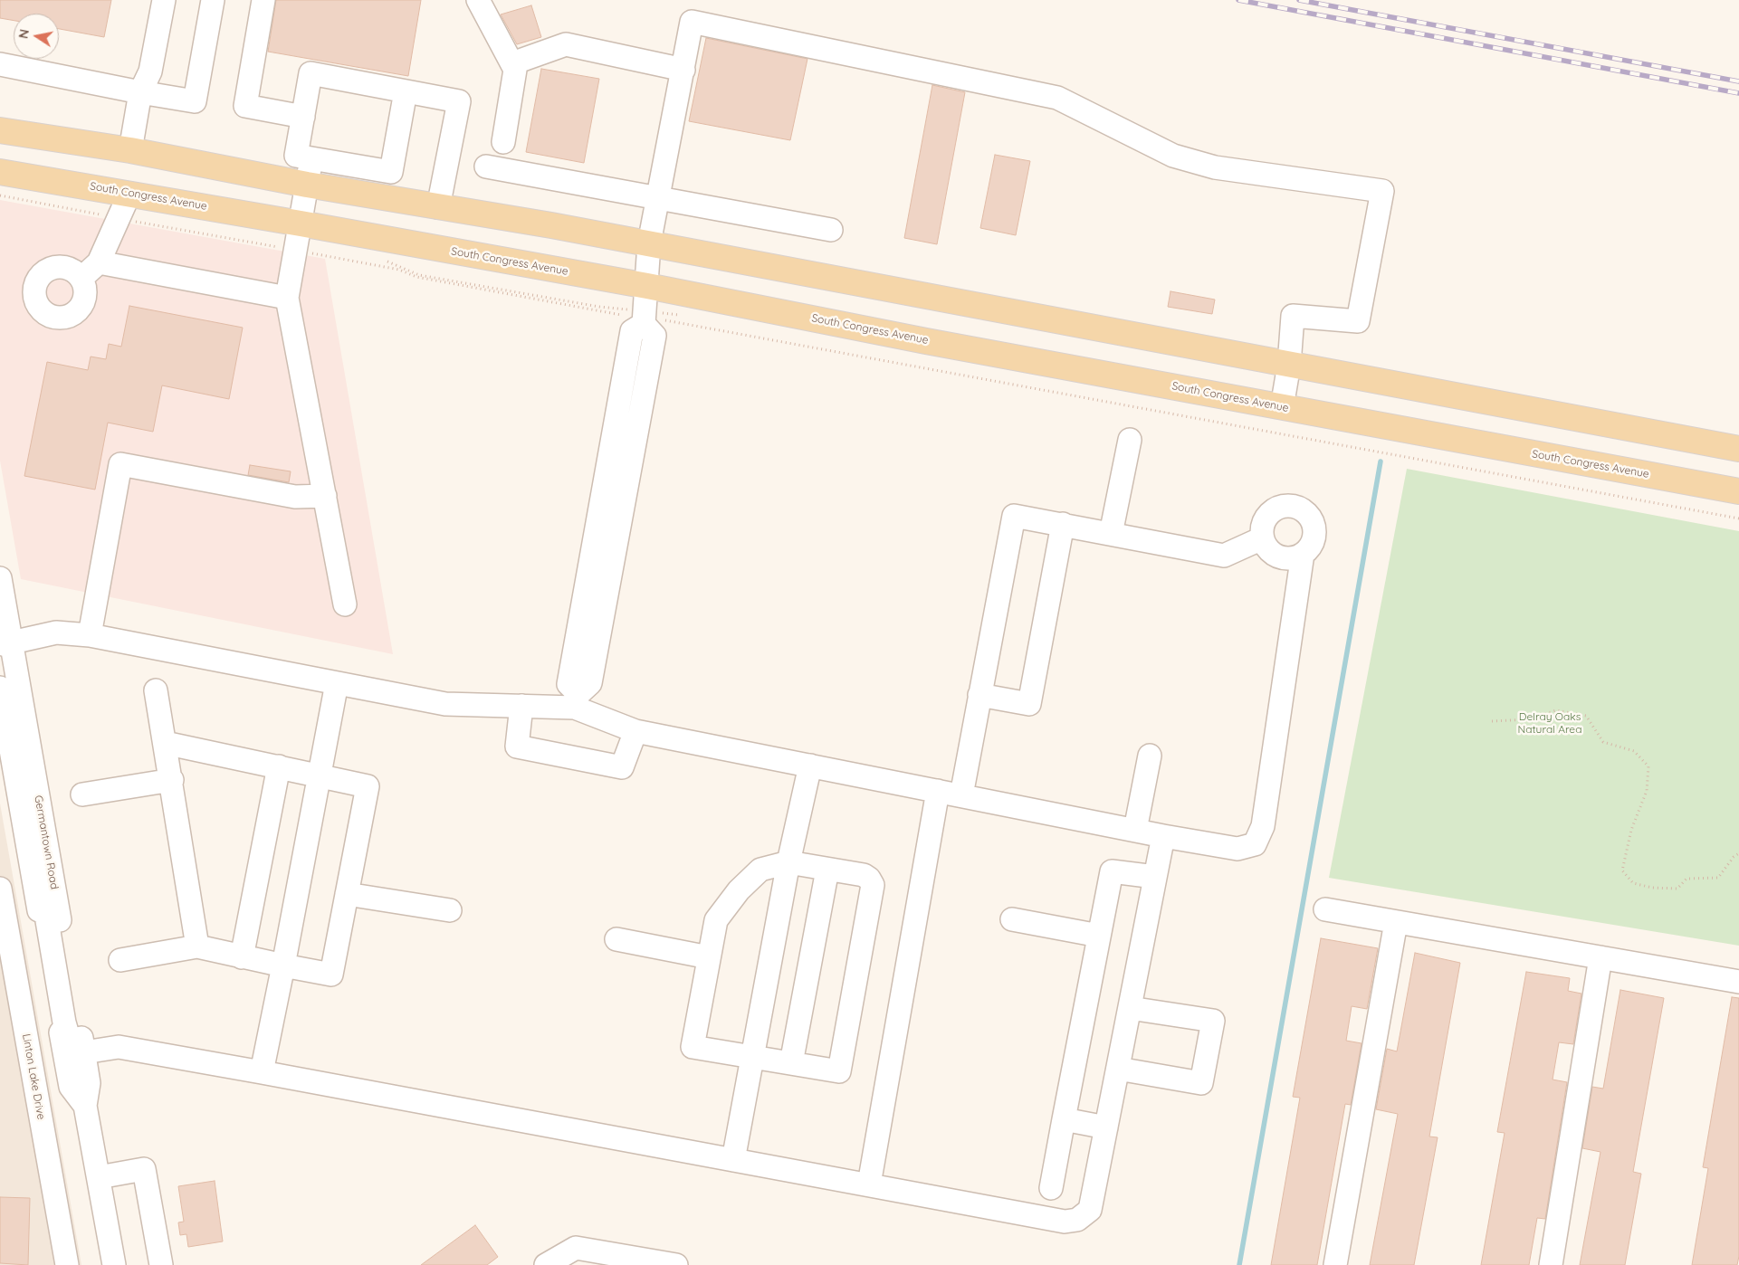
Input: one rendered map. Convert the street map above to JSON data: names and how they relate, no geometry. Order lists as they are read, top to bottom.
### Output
{
  "streets": {
    "main road": ["South Congress Avenue"],
    "street": ["Germantown Road", "Linton Lake Drive"]
  },
  "parks": ["Delray Oaks Natural Area"],
  "north": "left"
}
